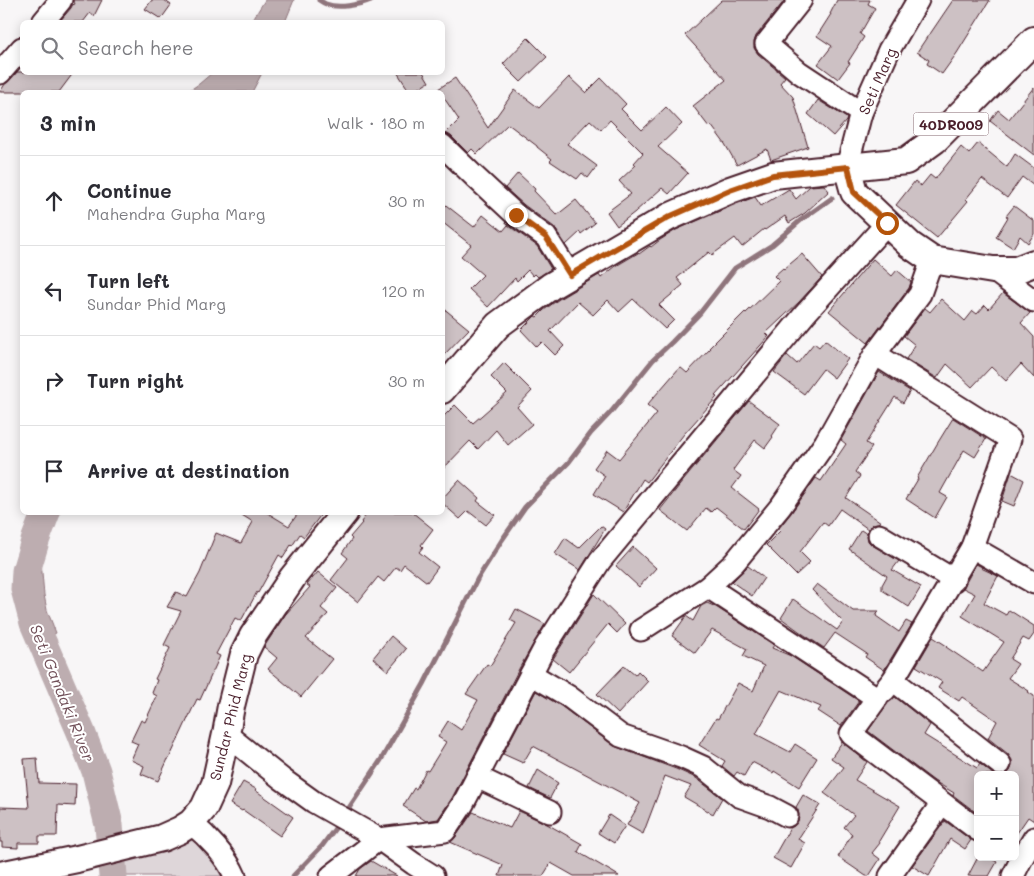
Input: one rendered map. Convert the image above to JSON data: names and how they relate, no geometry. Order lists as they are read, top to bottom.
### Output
{
  "streets": {
    "main road": ["40DR009", "Sundar Phid Marg"],
    "street": ["Seti Marg"]
  },
  "crossings": [
    ["Seti Marg", "40DR009"]
  ],
  "water": ["Seti Gandaki River"],
  "page": {
    "search": "Search here",
    "heading": ["3 min", "Walk · 180 m"],
    "list": [
      ["Continue", "Mahendra Gupha Marg", "30 m"],
      ["Turn left", "Sundar Phid Marg", "120 m"],
      ["Turn right", "30 m"],
      "Arrive at destination"
    ],
    "map_buttons": ["+", "−"]
  }
}
